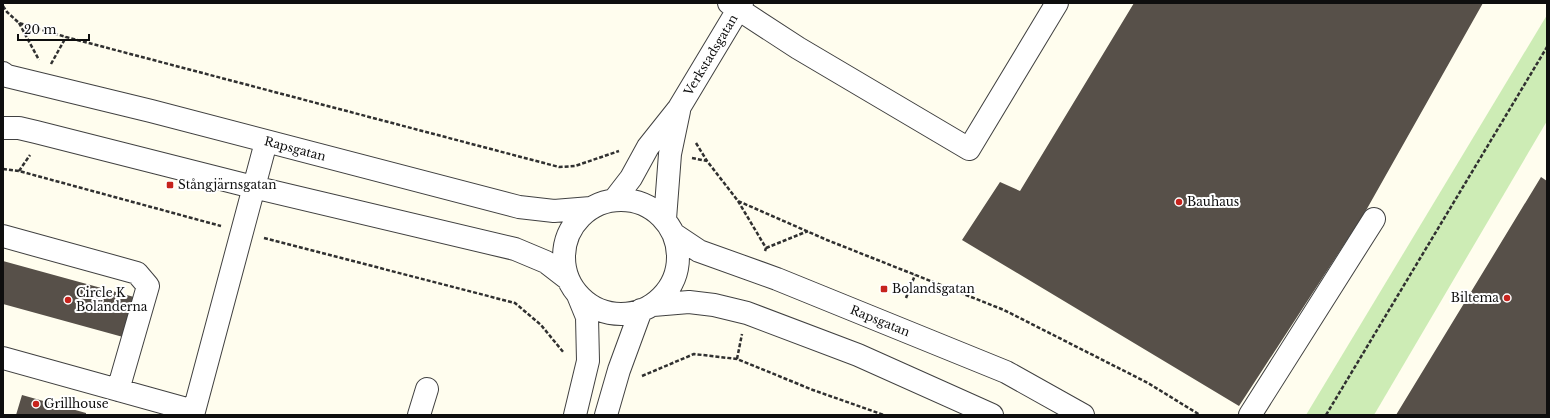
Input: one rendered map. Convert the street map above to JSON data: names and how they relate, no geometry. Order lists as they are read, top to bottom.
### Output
{
  "streets": {
    "street": ["Verkstadsgatan", "Rapsgatan"]
  },
  "crossings": [
    ["Verkstadsgatan", "Rapsgatan"]
  ],
  "places": {
    "transit": ["Stångjärnsgatan", "Bolandsgatan"],
    "other": [
      "Bauhaus",
      "Biltema",
      "Circle K Boländerna",
      "Grillhouse"
    ]
  },
  "scale_bar": "20 m"
}
